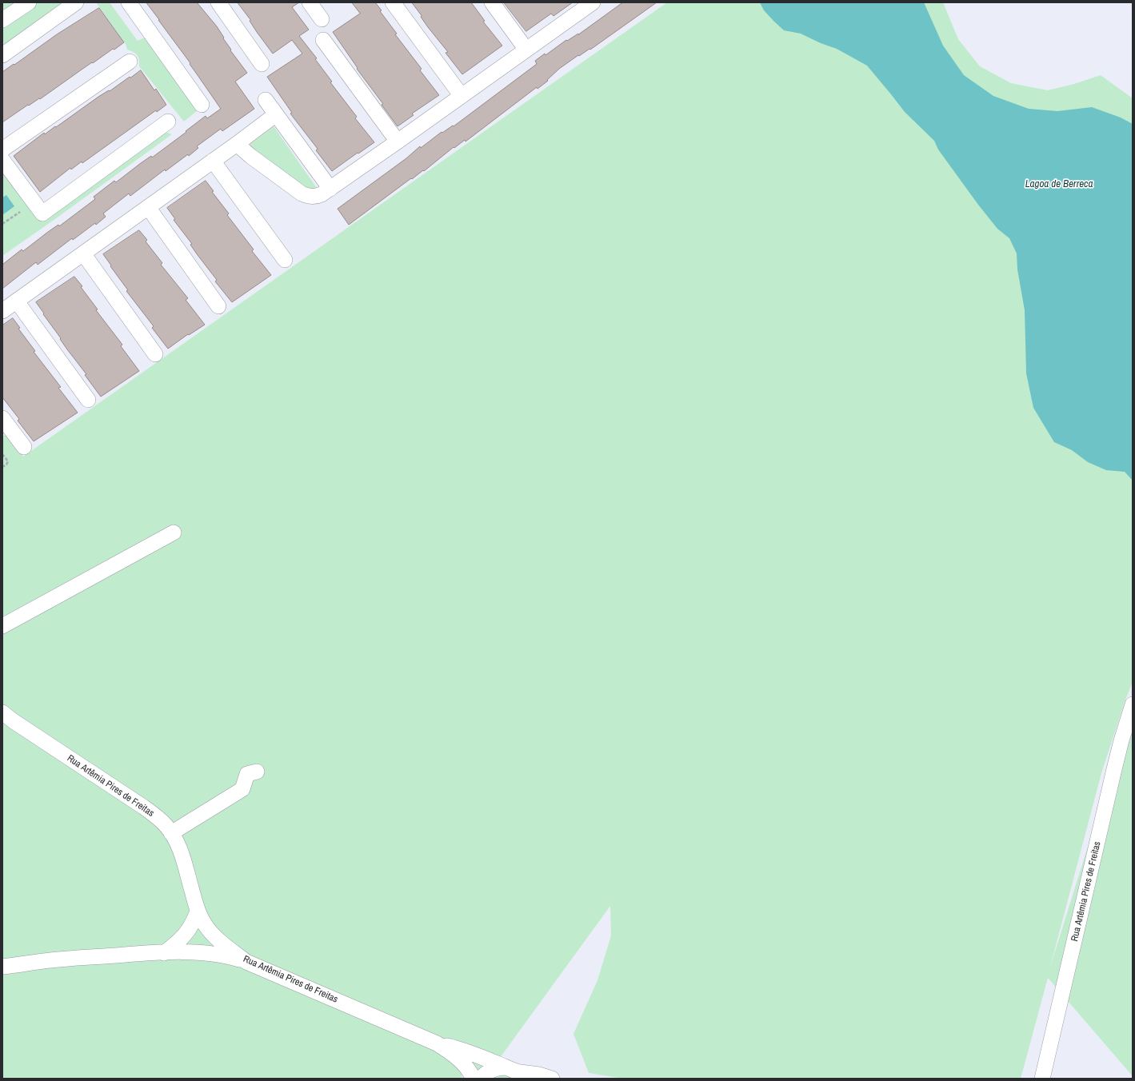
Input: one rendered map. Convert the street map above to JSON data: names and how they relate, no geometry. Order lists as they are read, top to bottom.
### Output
{
  "streets": {
    "street": ["Rua Artêmia Pires de Freitas"]
  },
  "water": ["Lagoa de Berreca"]
}
